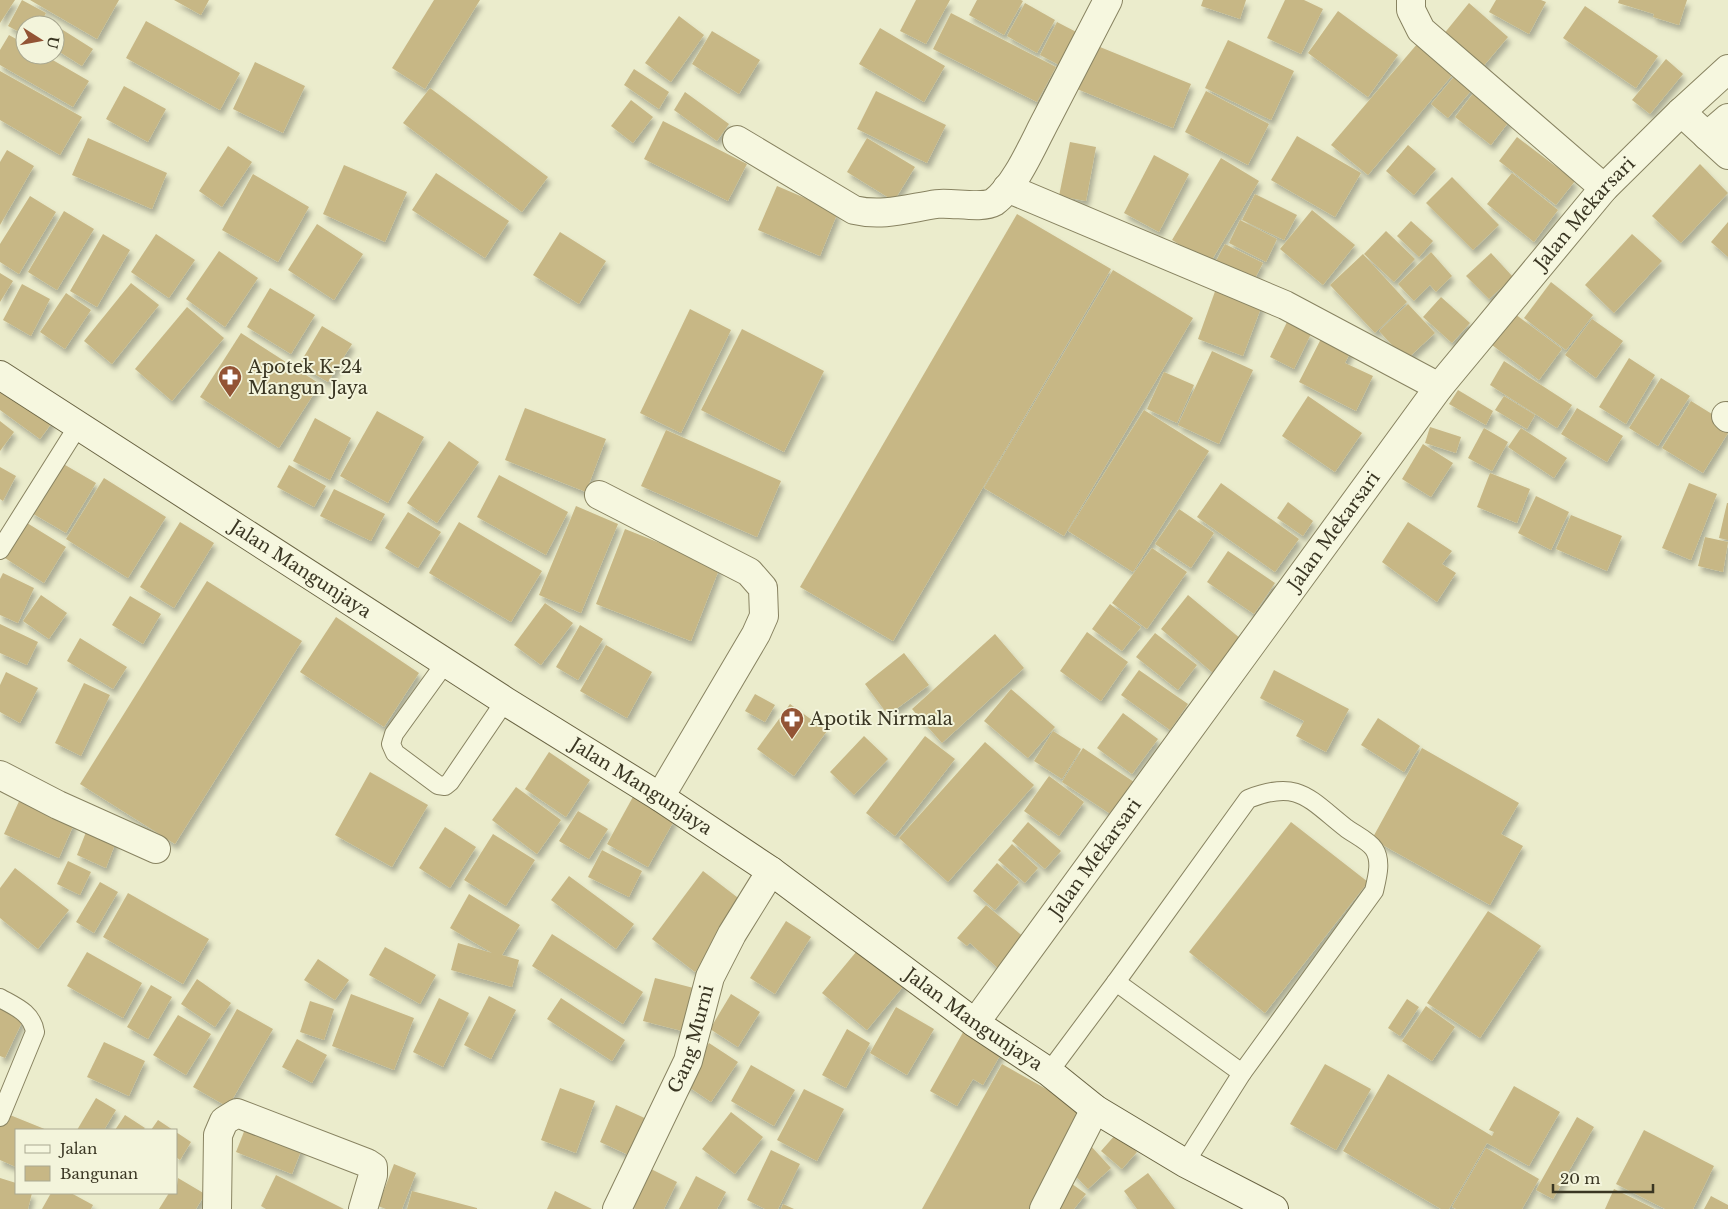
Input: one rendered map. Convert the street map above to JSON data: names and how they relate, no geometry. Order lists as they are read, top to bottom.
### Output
{
  "streets": {
    "street": ["Jalan Mekarsari", "Jalan Mangunjaya", "Gang Murni"]
  },
  "crossings": [
    ["Jalan Mekarsari", "Jalan Mangunjaya"],
    ["Jalan Mangunjaya", "Gang Murni"]
  ],
  "places": {
    "pharmacy": ["Apotek K-24 Mangun Jaya", "Apotik Nirmala"]
  },
  "legend": ["Jalan", "Bangunan"],
  "scale_bar": "20 m",
  "north": "right"
}
